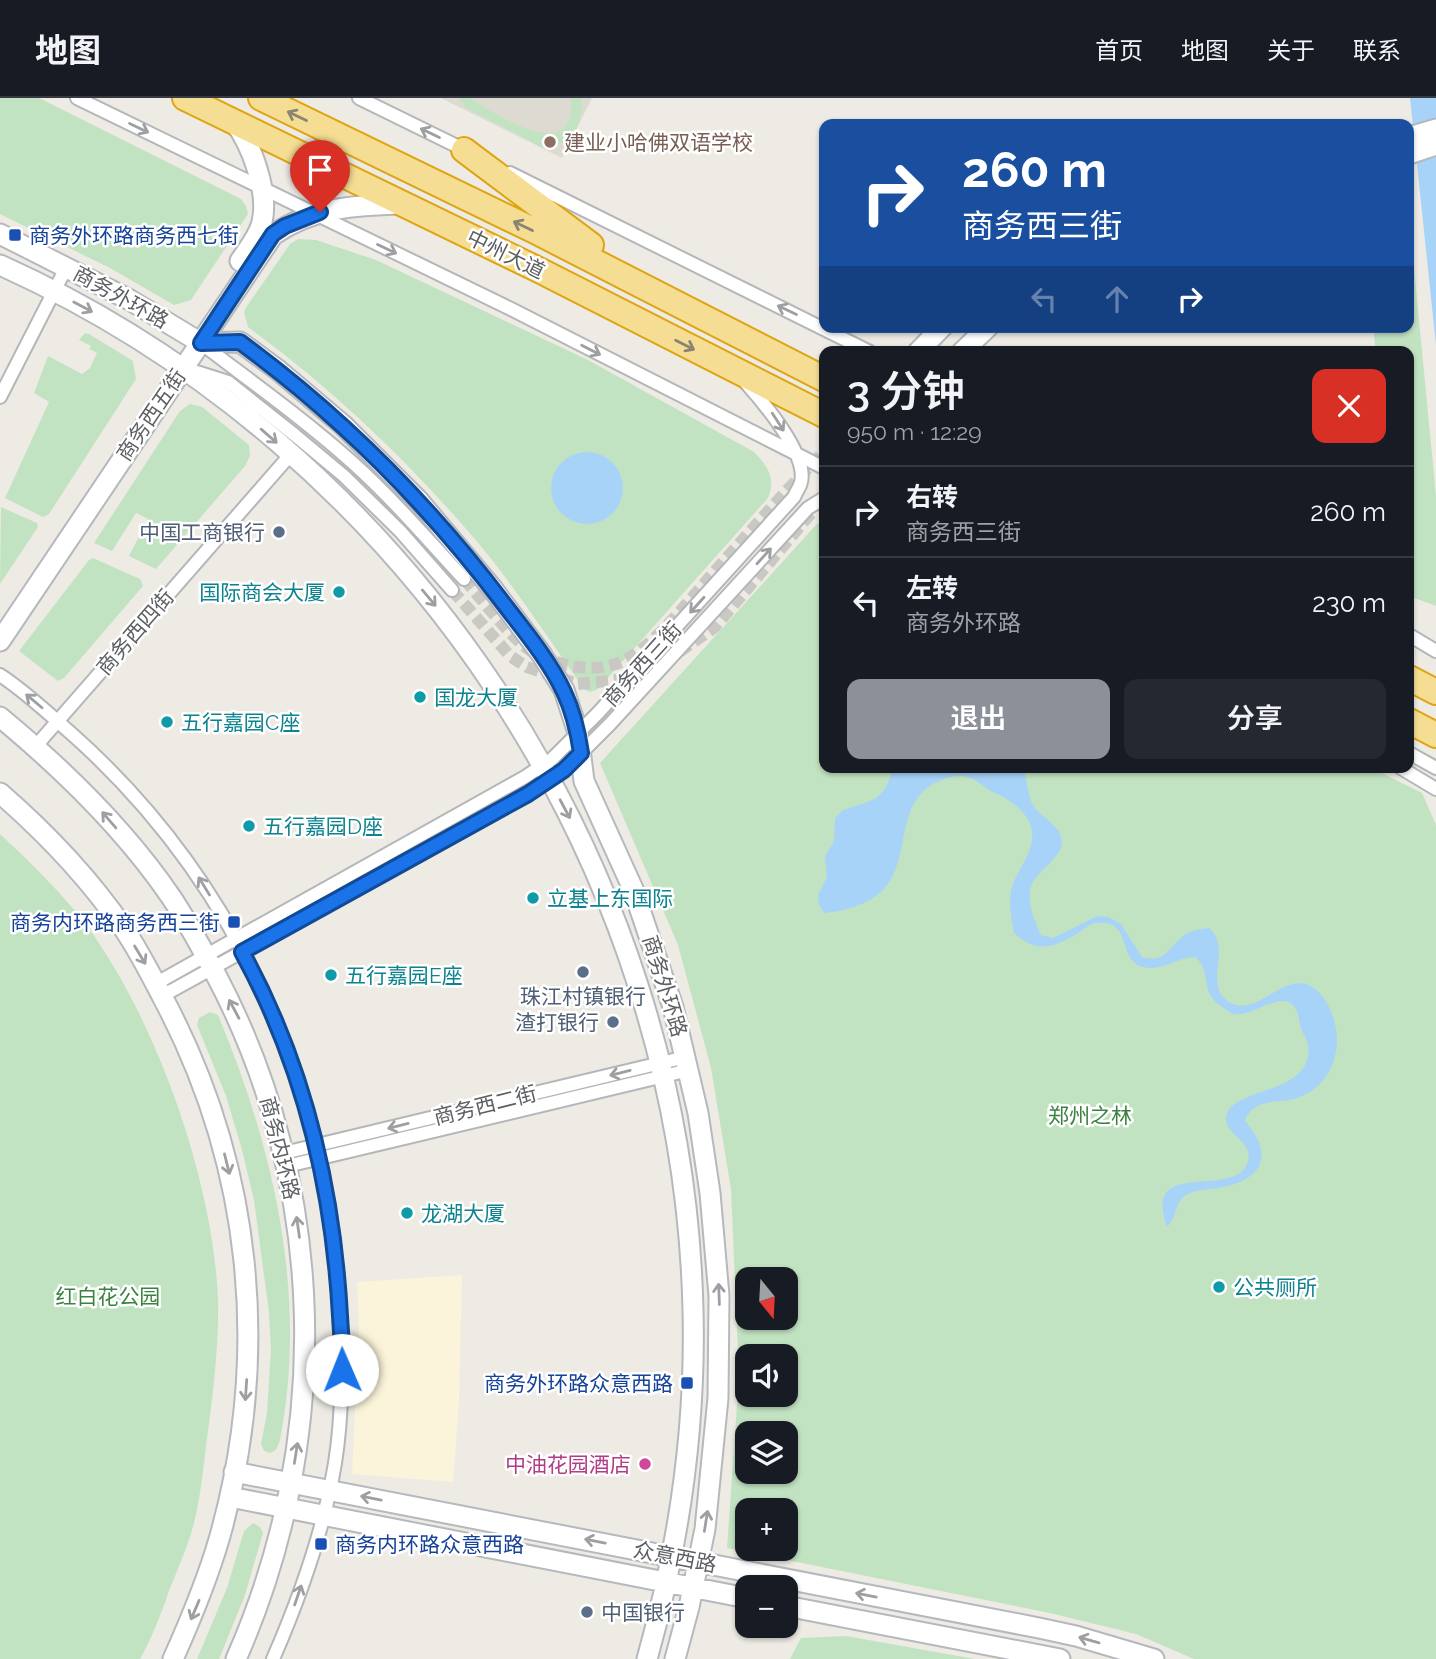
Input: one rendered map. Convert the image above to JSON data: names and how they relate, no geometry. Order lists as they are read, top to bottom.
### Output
{
  "streets": {
    "highway": ["中州大道"],
    "street": [
      "商务外环路",
      "商务西五街",
      "商务西四街",
      "商务西三街",
      "商务西二街",
      "商务内环路",
      "众意西路"
    ]
  },
  "crossings": [
    ["中州大道", "商务西五街"],
    ["中州大道", "商务西三街"],
    ["商务外环路", "商务西五街"],
    ["商务外环路", "商务西四街"],
    ["商务外环路", "商务西三街"],
    ["商务外环路", "商务西二街"],
    ["商务外环路", "众意西路"],
    ["商务西四街", "商务内环路"],
    ["商务西三街", "商务内环路"],
    ["商务西二街", "商务内环路"],
    ["商务内环路", "众意西路"]
  ],
  "parks": ["郑州之林", "红白花公园"],
  "places": {
    "other": [
      "建业小哈佛双语学校",
      "中国工商银行",
      "国际商会大厦",
      "国龙大厦",
      "五行嘉园C座",
      "五行嘉园D座",
      "立基上东国际",
      "珠江村镇银行",
      "五行嘉园E座",
      "渣打银行",
      "龙湖大厦",
      "公共厕所",
      "中油花园酒店",
      "中国银行"
    ],
    "transit": [
      "商务外环路商务西七街",
      "商务内环路商务西三街",
      "商务外环路众意西路",
      "商务内环路众意西路"
    ]
  },
  "north": "bottom",
  "page": {
    "header": "地图",
    "nav": [
      "首页",
      "地图",
      "关于",
      "联系"
    ],
    "turn": ["260 m", "商务西三街"],
    "heading": ["3 分钟", "950 m · 12:29"],
    "list": [
      {
        "name": "右转",
        "note": "商务西三街",
        "value": "260 m"
      },
      {
        "name": "左转",
        "note": "商务外环路",
        "value": "230 m"
      }
    ],
    "buttons": ["退出", "分享"],
    "map_buttons": ["+", "−"]
  }
}
